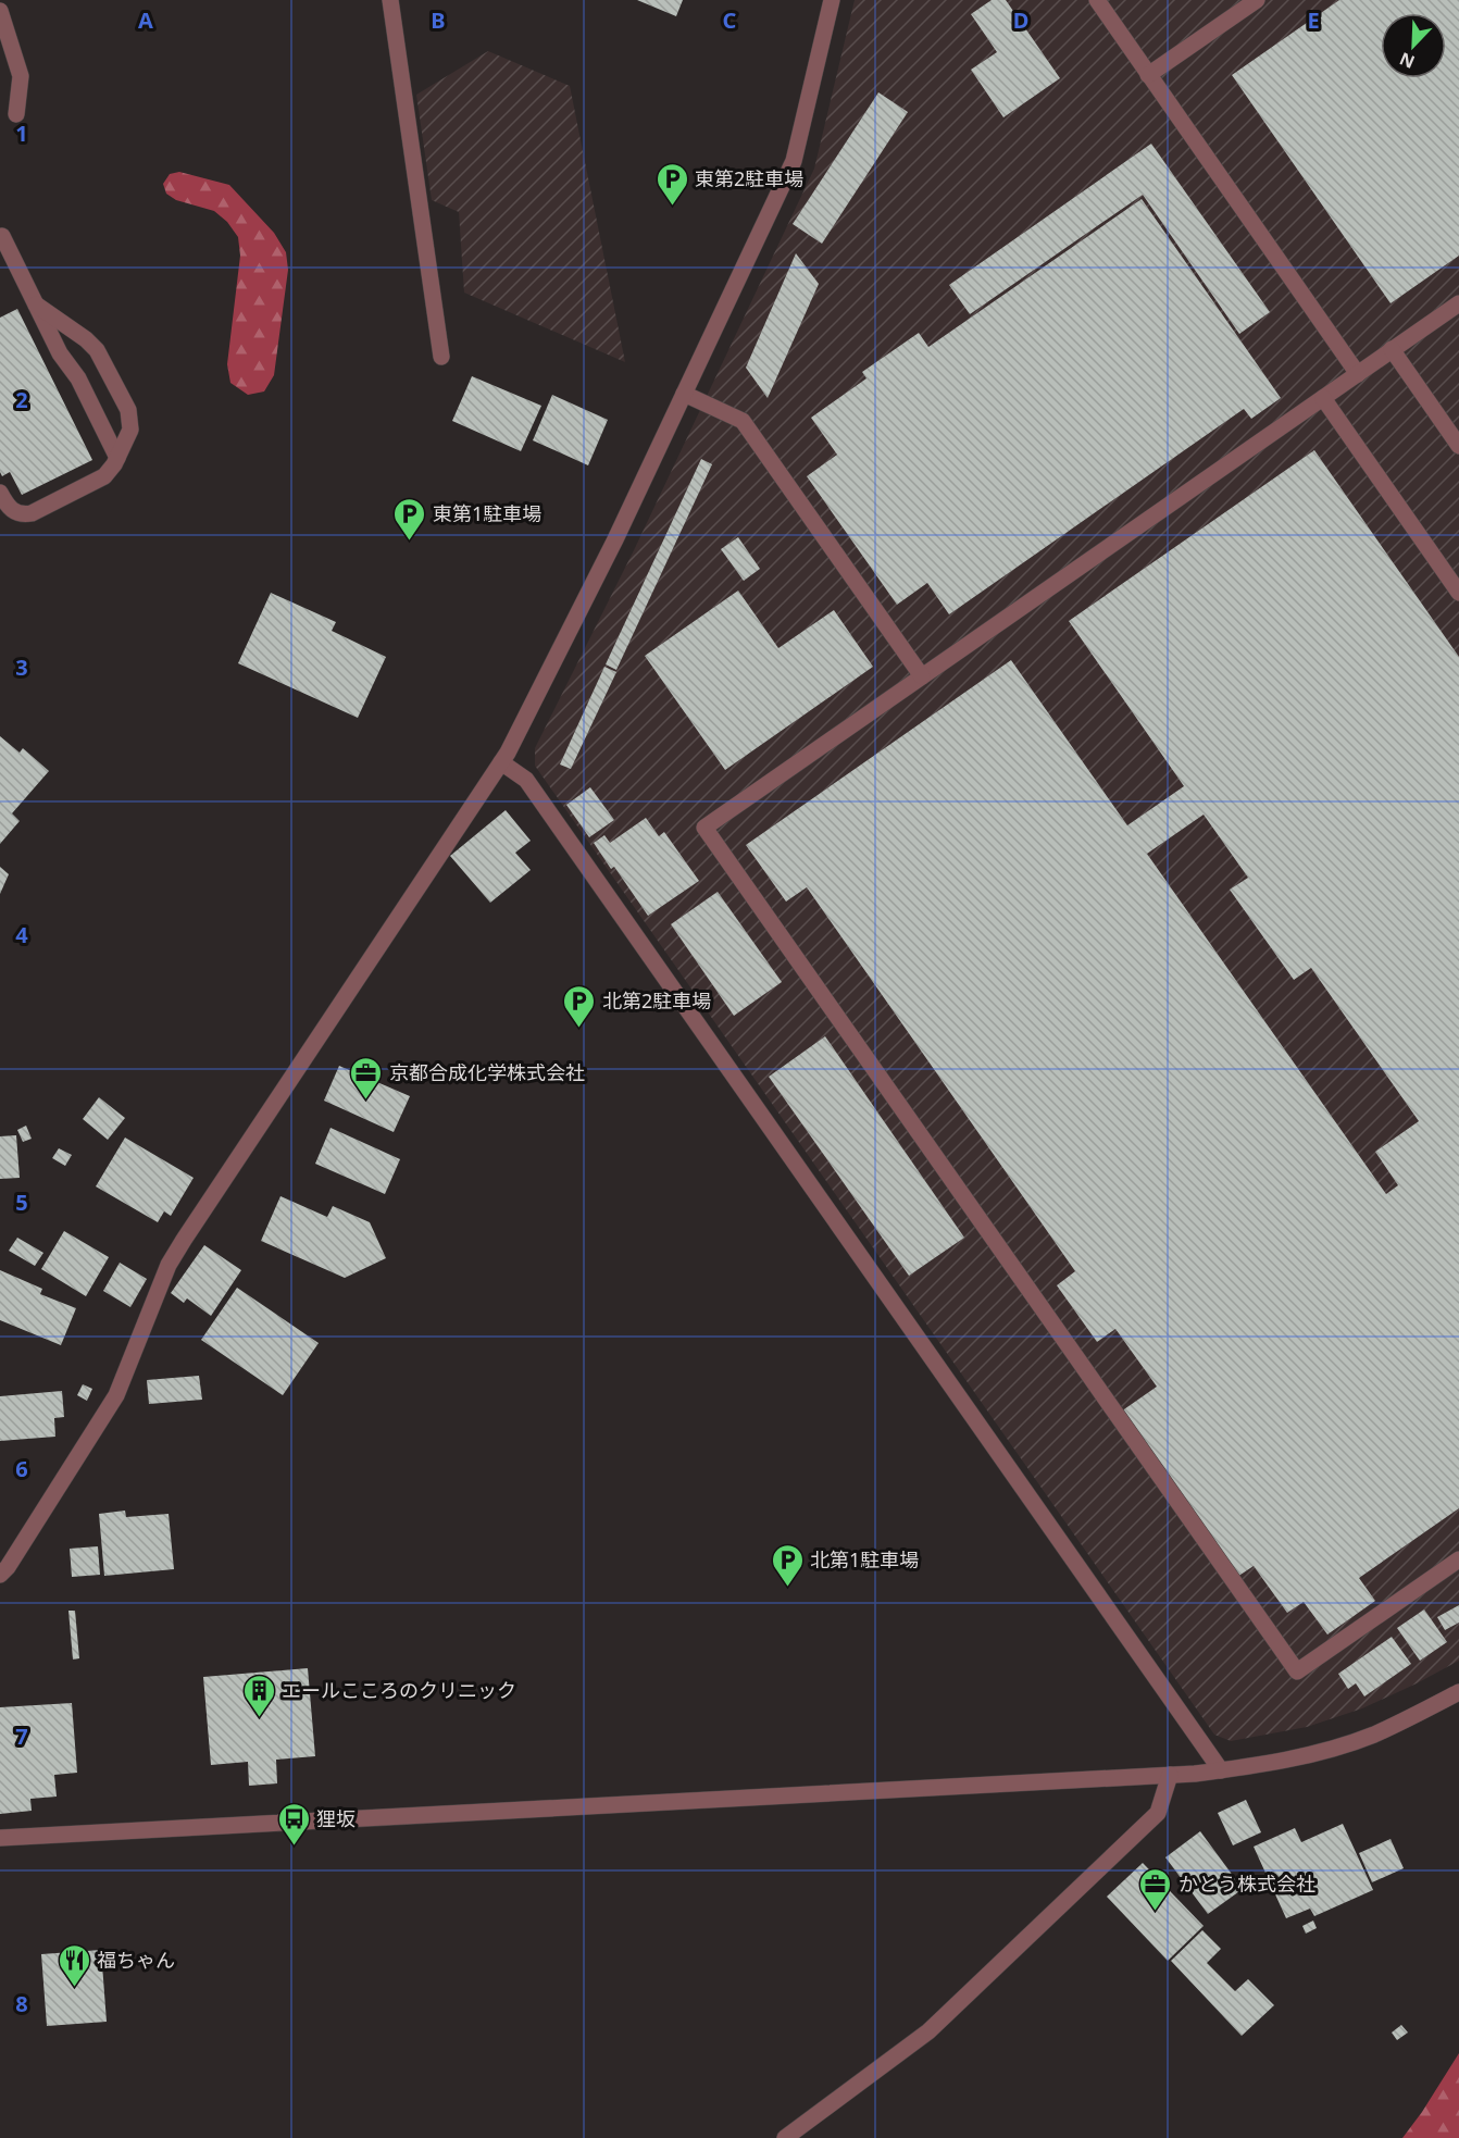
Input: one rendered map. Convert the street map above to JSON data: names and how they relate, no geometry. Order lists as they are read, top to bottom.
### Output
{
  "places": {
    "parking": [
      "東第2駐車場",
      "東第1駐車場",
      "北第2駐車場",
      "北第1駐車場"
    ],
    "office": ["京都合成化学株式会社", "かとう株式会社"],
    "building": ["エールこころのクリニック"],
    "bus stop": ["狸坂"],
    "restaurant": ["福ちゃん"]
  },
  "north": "bottom left",
  "grid": {
    "columns": [
      "A",
      "B",
      "C",
      "D",
      "E"
    ],
    "rows": [
      "1",
      "2",
      "3",
      "4",
      "5",
      "6",
      "7",
      "8"
    ]
  }
}
